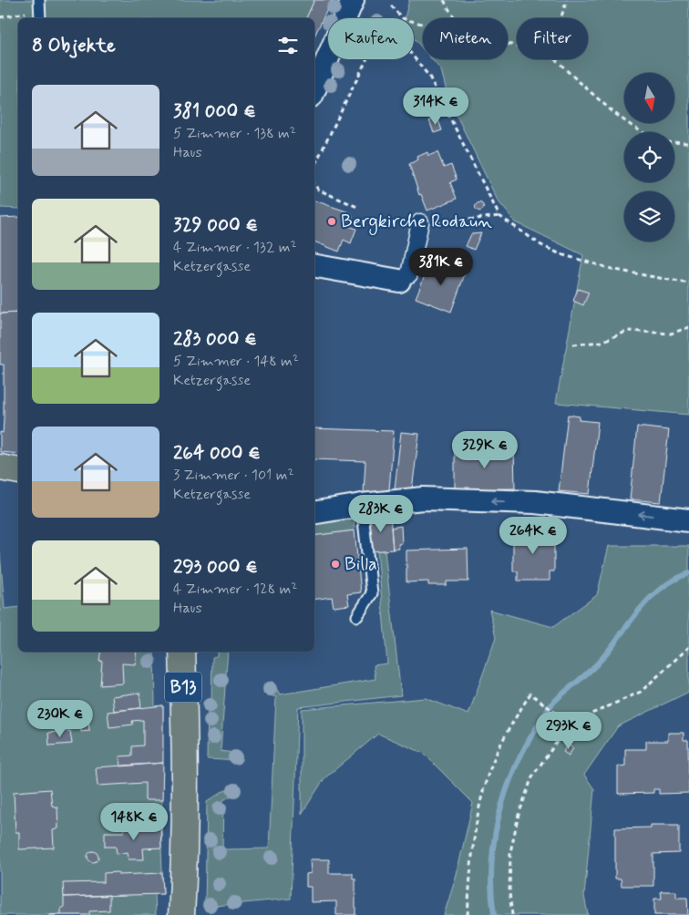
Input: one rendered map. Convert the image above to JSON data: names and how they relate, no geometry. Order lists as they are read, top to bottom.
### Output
{
  "streets": {
    "main road": ["B13"]
  },
  "places": ["Bergkirche Rodaun", "Billa"],
  "north": "bottom",
  "page": {
    "chip": ["Kaufen", "Mieten", "Filter"],
    "heading": "8 Objekte",
    "list": [
      {
        "name": "381 000 €",
        "note": "5 Zimmer · 138 m² · Haus"
      },
      {
        "name": "329 000 €",
        "note": "4 Zimmer · 132 m² · Ketzergasse"
      },
      {
        "name": "283 000 €",
        "note": "5 Zimmer · 148 m² · Ketzergasse"
      },
      {
        "name": "264 000 €",
        "note": "3 Zimmer · 101 m² · Ketzergasse"
      },
      {
        "name": "293 000 €",
        "note": "4 Zimmer · 128 m² · Haus"
      }
    ],
    "price": [
      "314K €",
      "381K €",
      "329K €",
      "283K €",
      "264K €",
      "230K €",
      "293K €",
      "148K €"
    ]
  }
}
